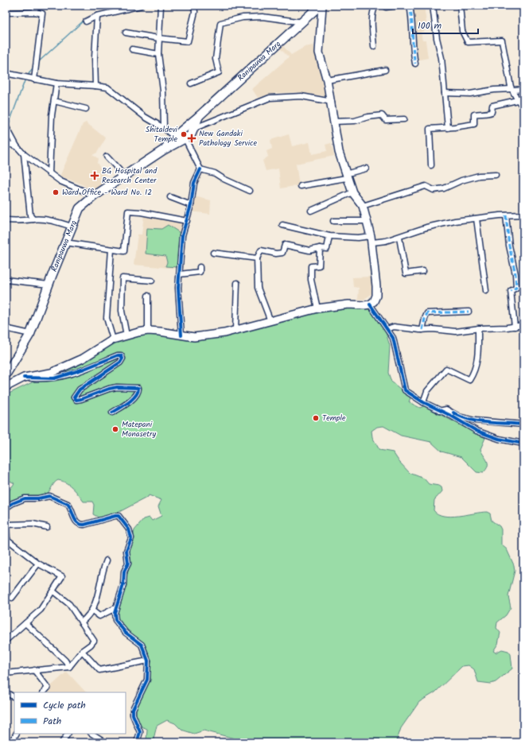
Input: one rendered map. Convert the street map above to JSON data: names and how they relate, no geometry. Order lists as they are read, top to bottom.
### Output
{
  "streets": {
    "main road": ["Ranipauwa Marg"]
  },
  "places": {
    "other": [
      "Shitaldevi Temple",
      "Ward Office - Ward No. 12",
      "Temple",
      "Matepani Monasetry"
    ],
    "health": ["New Gandaki Pathology Service", "BG Hospital and Research Center"]
  },
  "legend": ["Cycle path", "Path"],
  "scale_bar": "100 m"
}
